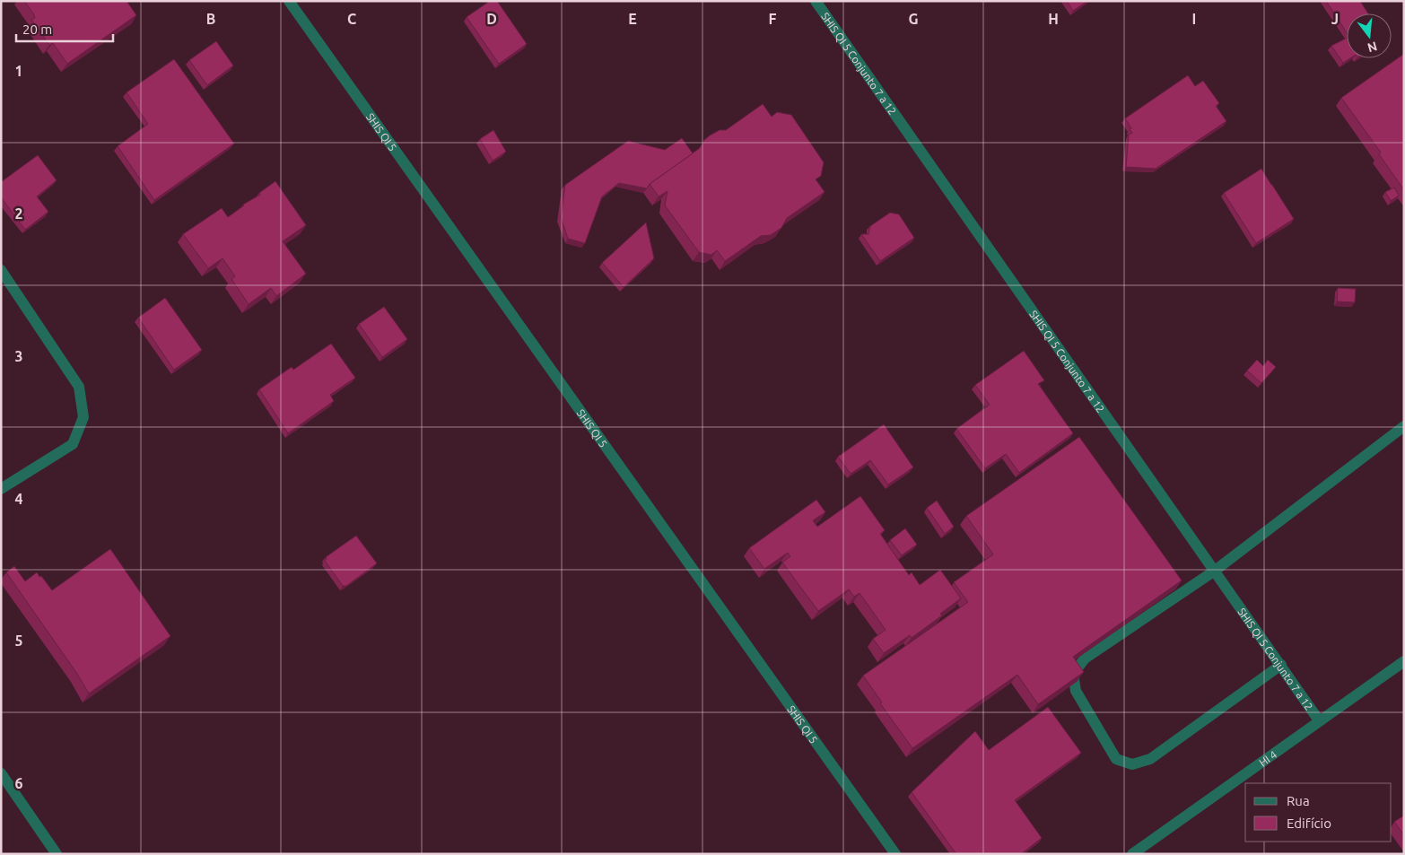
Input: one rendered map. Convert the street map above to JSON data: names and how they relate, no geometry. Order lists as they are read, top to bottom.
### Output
{
  "streets": {
    "street": ["SHIS QI 5 Conjunto 7 a 12", "SHIS QI 5", "HI 4"]
  },
  "crossings": [
    ["SHIS QI 5 Conjunto 7 a 12", "HI 4"]
  ],
  "legend": ["Rua", "Edifício"],
  "scale_bar": "20 m",
  "north": "bottom",
  "grid": {
    "columns": [
      "B",
      "C",
      "D",
      "E",
      "F",
      "G",
      "H",
      "I",
      "J"
    ],
    "rows": [
      "1",
      "2",
      "3",
      "4",
      "5",
      "6"
    ]
  }
}
